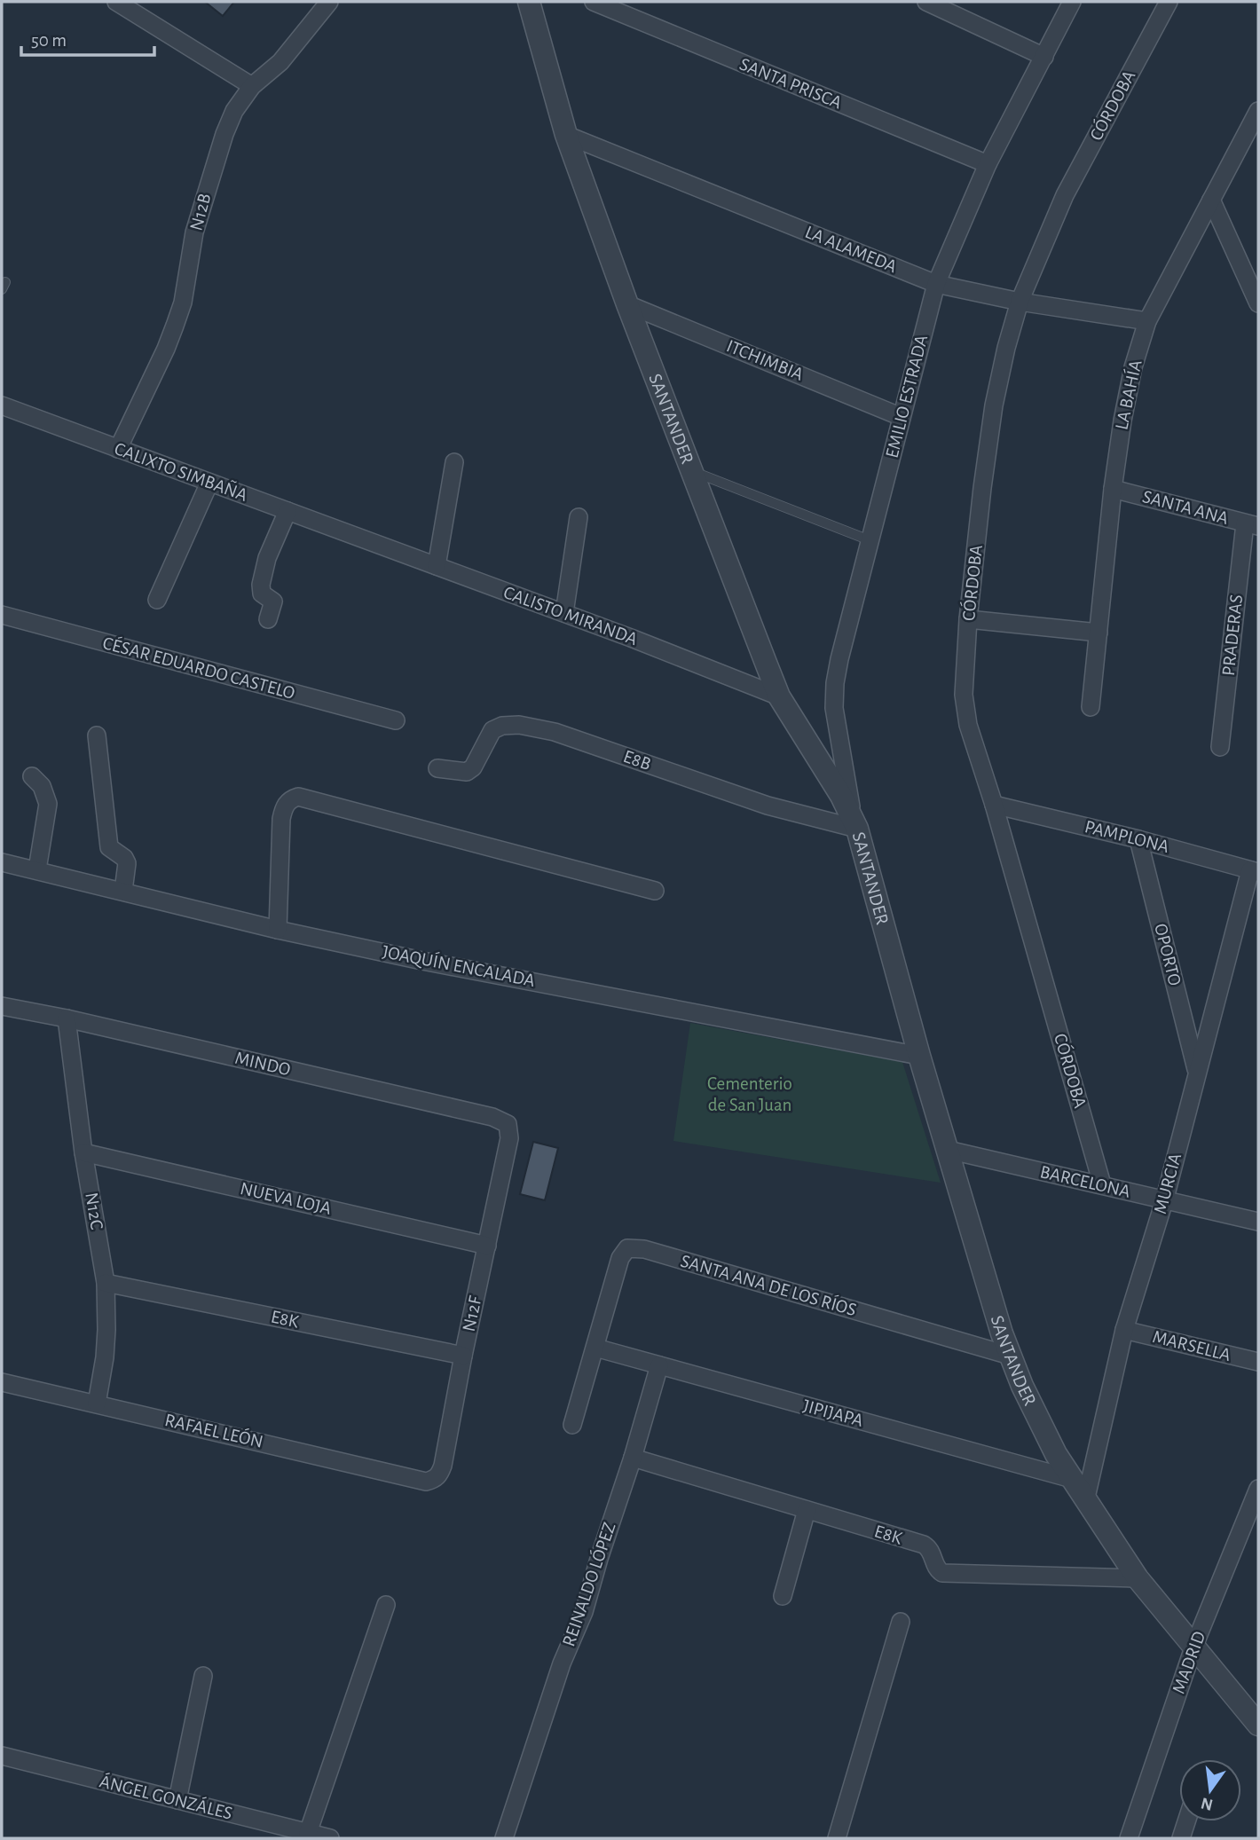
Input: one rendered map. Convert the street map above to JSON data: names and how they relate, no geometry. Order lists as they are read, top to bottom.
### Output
{
  "streets": {
    "street": [
      "SANTA PRISCA",
      "CÓRDOBA",
      "N12B",
      "LA ALAMEDA",
      "ITCHIMBIA",
      "LA BAHÍA",
      "EMILIO ESTRADA",
      "SANTANDER",
      "CALIXTO SIMBAÑA",
      "SANTA ANA",
      "CALISTO MIRANDA",
      "PRADERAS",
      "CÉSAR EDUARDO CASTELO",
      "E8B",
      "PAMPLONA",
      "OPORTO",
      "JOAQUÍN ENCALADA",
      "MINDO",
      "BARCELONA",
      "MURCIA",
      "NUEVA LOJA",
      "N12C",
      "SANTA ANA DE LOS RÍOS",
      "N12F",
      "E8K",
      "MARSELLA",
      "JIPIJAPA",
      "RAFAEL LEÓN",
      "REINALDO LÓPEZ",
      "MADRID",
      "ÁNGEL GONZÁLES"
    ]
  },
  "crossings": [
    ["SANTA PRISCA", "EMILIO ESTRADA"],
    ["CÓRDOBA", "LA ALAMEDA"],
    ["CÓRDOBA", "PAMPLONA"],
    ["CÓRDOBA", "BARCELONA"],
    ["N12B", "CALIXTO SIMBAÑA"],
    ["LA ALAMEDA", "LA BAHÍA"],
    ["LA ALAMEDA", "EMILIO ESTRADA"],
    ["LA ALAMEDA", "SANTANDER"],
    ["ITCHIMBIA", "EMILIO ESTRADA"],
    ["ITCHIMBIA", "SANTANDER"],
    ["LA BAHÍA", "SANTA ANA"],
    ["EMILIO ESTRADA", "SANTANDER"],
    ["EMILIO ESTRADA", "E8B"],
    ["SANTANDER", "CALISTO MIRANDA"],
    ["SANTANDER", "E8B"],
    ["SANTANDER", "JOAQUÍN ENCALADA"],
    ["SANTANDER", "BARCELONA"],
    ["SANTANDER", "MURCIA"],
    ["SANTANDER", "SANTA ANA DE LOS RÍOS"],
    ["SANTANDER", "E8K"],
    ["SANTANDER", "JIPIJAPA"],
    ["SANTANDER", "MADRID"],
    ["CALIXTO SIMBAÑA", "CALISTO MIRANDA"],
    ["SANTA ANA", "PRADERAS"],
    ["PAMPLONA", "OPORTO"],
    ["PAMPLONA", "MURCIA"],
    ["OPORTO", "MURCIA"],
    ["MINDO", "N12C"],
    ["MINDO", "N12F"],
    ["BARCELONA", "MURCIA"],
    ["MURCIA", "MARSELLA"],
    ["NUEVA LOJA", "N12C"],
    ["NUEVA LOJA", "N12F"],
    ["N12C", "E8K"],
    ["N12C", "RAFAEL LEÓN"],
    ["SANTA ANA DE LOS RÍOS", "JIPIJAPA"],
    ["N12F", "E8K"],
    ["N12F", "RAFAEL LEÓN"],
    ["E8K", "REINALDO LÓPEZ"],
    ["JIPIJAPA", "REINALDO LÓPEZ"]
  ],
  "parks": ["Cementerio de San Juan"],
  "scale_bar": "50 m",
  "north": "bottom"
}
